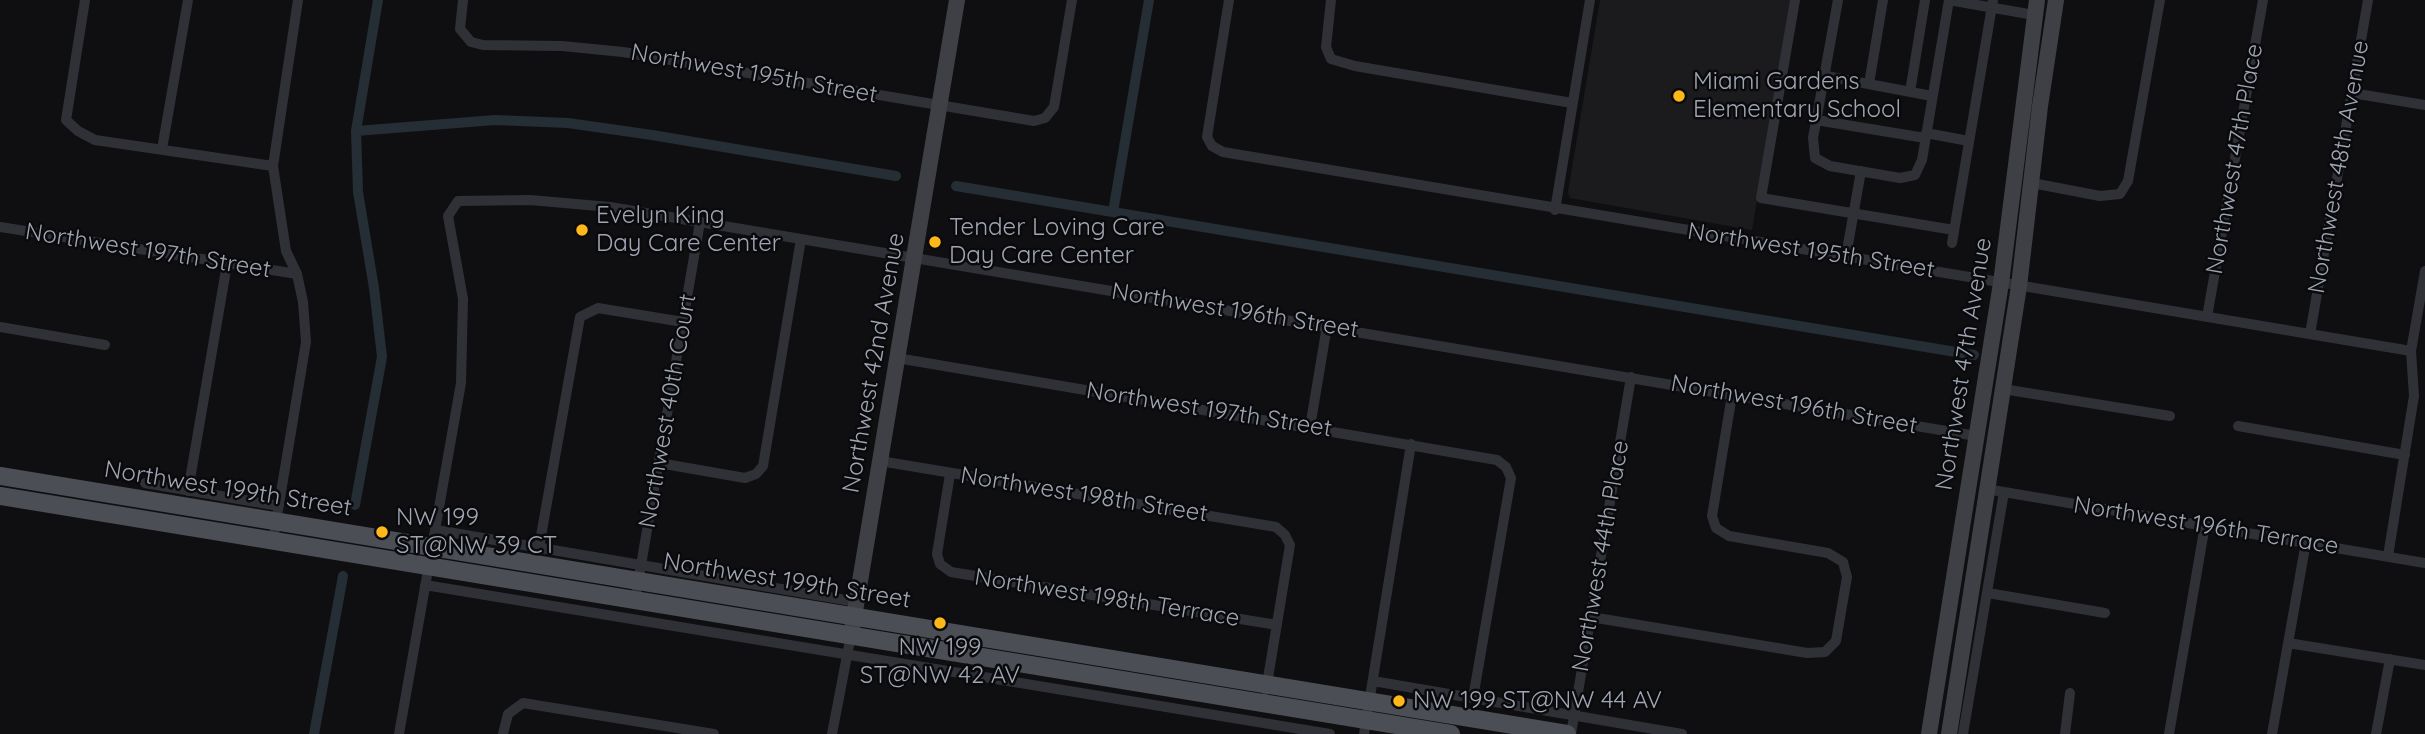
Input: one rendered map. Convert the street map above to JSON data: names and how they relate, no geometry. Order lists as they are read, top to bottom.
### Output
{
  "streets": {
    "main road": ["Northwest 42nd Avenue", "Northwest 47th Avenue", "Northwest 199th Street"],
    "street": [
      "Northwest 195th Street",
      "Northwest 47th Place",
      "Northwest 48th Avenue",
      "Northwest 197th Street",
      "Northwest 196th Street",
      "Northwest 40th Court",
      "Northwest 198th Street",
      "Northwest 196th Terrace",
      "Northwest 44th Place",
      "Northwest 198th Terrace"
    ]
  },
  "crossings": [
    ["Northwest 195th Street", "Northwest 47th Place"],
    ["Northwest 195th Street", "Northwest 48th Avenue"],
    ["Northwest 195th Street", "Northwest 42nd Avenue"],
    ["Northwest 195th Street", "Northwest 47th Avenue"],
    ["Northwest 197th Street", "Northwest 42nd Avenue"],
    ["Northwest 196th Street", "Northwest 42nd Avenue"],
    ["Northwest 196th Street", "Northwest 47th Avenue"],
    ["Northwest 196th Street", "Northwest 40th Court"],
    ["Northwest 196th Street", "Northwest 199th Street"],
    ["Northwest 196th Street", "Northwest 44th Place"],
    ["Northwest 42nd Avenue", "Northwest 199th Street"],
    ["Northwest 42nd Avenue", "Northwest 198th Street"],
    ["Northwest 47th Avenue", "Northwest 196th Terrace"],
    ["Northwest 40th Court", "Northwest 199th Street"],
    ["Northwest 199th Street", "Northwest 44th Place"],
    ["Northwest 198th Street", "Northwest 198th Terrace"]
  ],
  "places": [
    "Miami Gardens Elementary School",
    "Evelyn King Day Care Center",
    "Tender Loving Care Day Care Center",
    "NW 199 ST@NW 39 CT",
    "NW 199 ST@NW 42 AV",
    "NW 199 ST@NW 44 AV"
  ]
}
